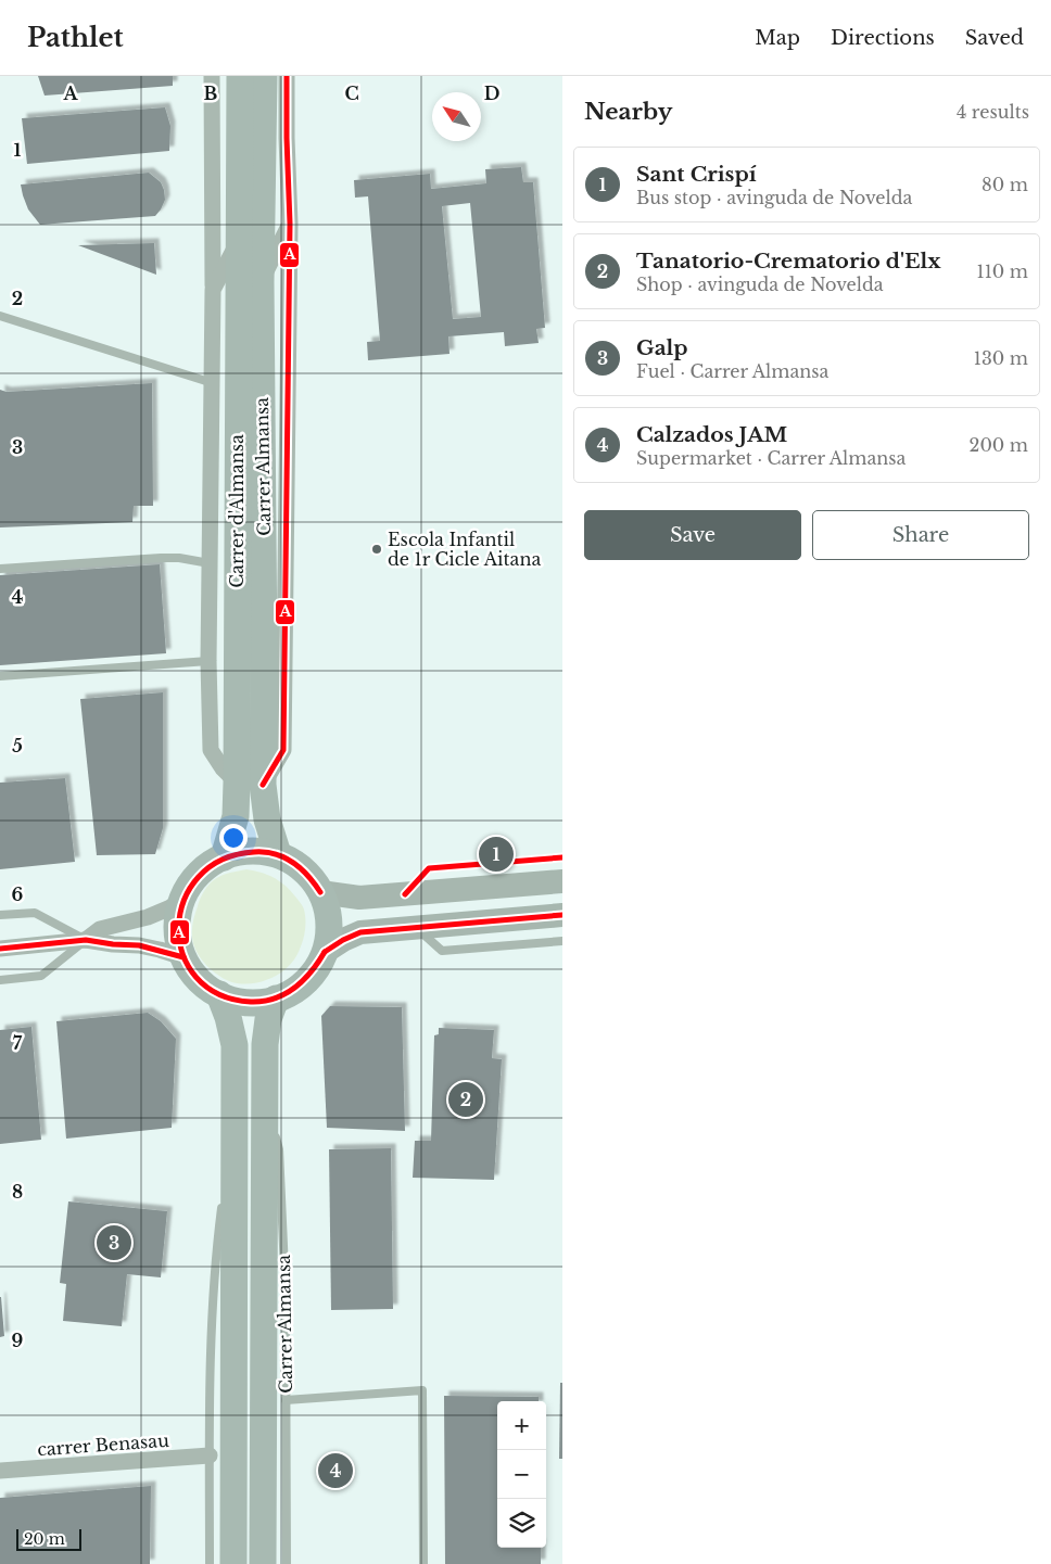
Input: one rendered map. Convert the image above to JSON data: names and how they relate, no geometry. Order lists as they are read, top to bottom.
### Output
{
  "streets": {
    "main road": ["Carrer Almansa", "Carrer d'Almansa"],
    "street": ["carrer Benasau"]
  },
  "crossings": [
    ["Carrer Almansa", "Carrer d'Almansa"]
  ],
  "places": ["Escola Infantil de 1r Cicle Aitana"],
  "lines": ["transit line A"],
  "scale_bar": "20 m",
  "north": "top left",
  "page": {
    "header": "Pathlet",
    "nav": ["Map", "Directions", "Saved"],
    "heading": ["Nearby", "4 results"],
    "list": [
      {
        "mark": "1",
        "name": "Sant Crispí",
        "note": "Bus stop · avinguda de Novelda",
        "value": "80 m"
      },
      {
        "mark": "2",
        "name": "Tanatorio-Crematorio d'Elx",
        "note": "Shop · avinguda de Novelda",
        "value": "110 m"
      },
      {
        "mark": "3",
        "name": "Galp",
        "note": "Fuel · Carrer Almansa",
        "value": "130 m"
      },
      {
        "mark": "4",
        "name": "Calzados JAM",
        "note": "Supermarket · Carrer Almansa",
        "value": "200 m"
      }
    ],
    "buttons": ["Save", "Share"],
    "pins": [
      "1",
      "2",
      "3",
      "4"
    ],
    "map_buttons": ["+", "−"],
    "scale": "20 m"
  },
  "grid": {
    "columns": [
      "A",
      "B",
      "C",
      "D"
    ],
    "rows": [
      "1",
      "2",
      "3",
      "4",
      "5",
      "6",
      "7",
      "8",
      "9"
    ]
  }
}
